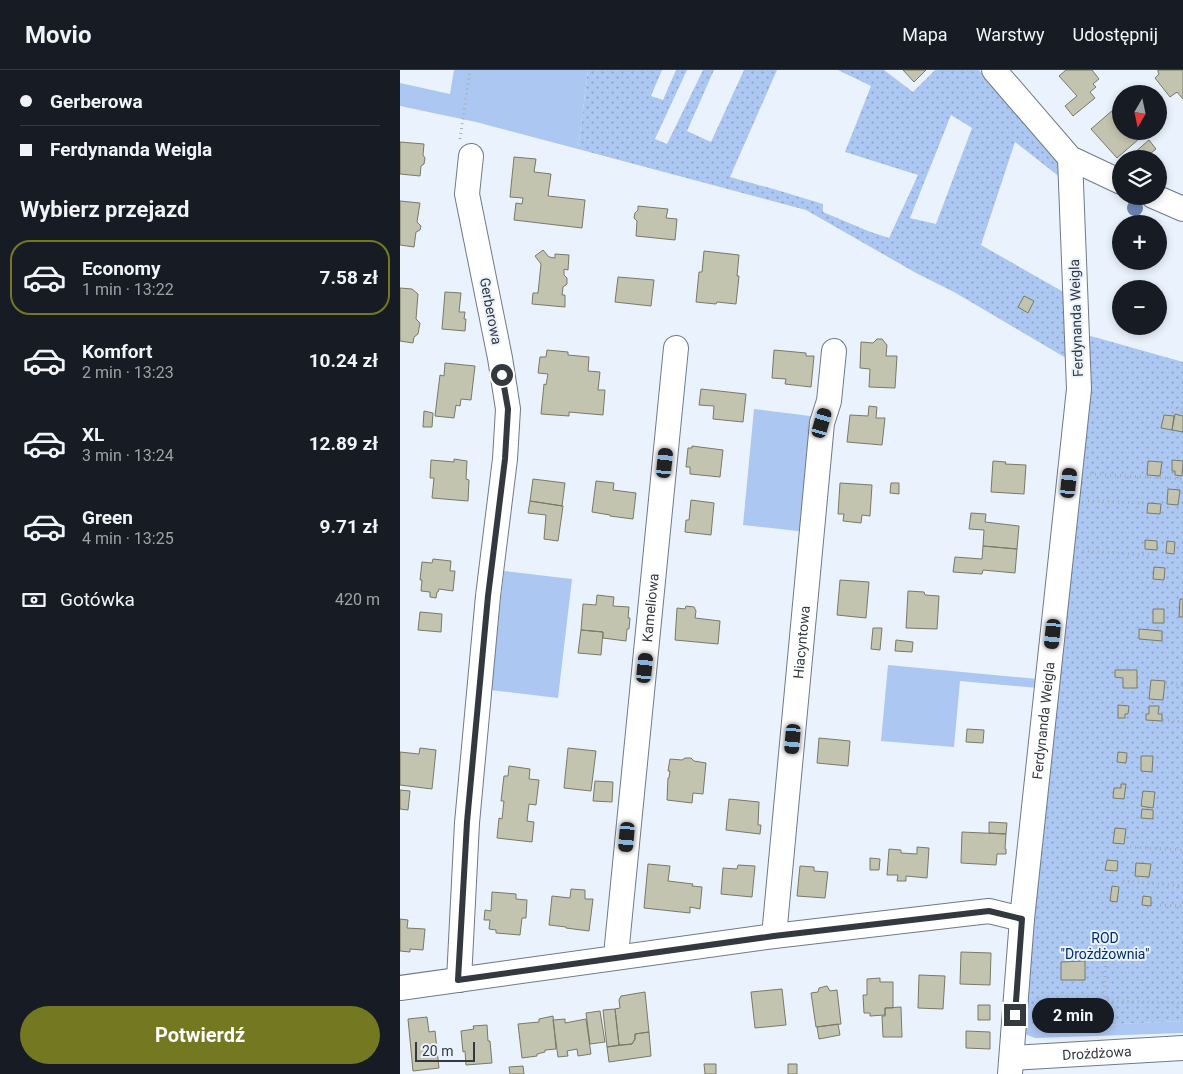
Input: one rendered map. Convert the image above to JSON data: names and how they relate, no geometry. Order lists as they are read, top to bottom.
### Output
{
  "streets": {
    "street": [
      "Gerberowa",
      "Ferdynanda Weigla",
      "Kameliowa",
      "Hiacyntowa",
      "Drożdżowa"
    ]
  },
  "crossings": [
    ["Ferdynanda Weigla", "Drożdżowa"]
  ],
  "parks": ["ROD \"Drożdżownia\""],
  "scale_bar": "20 m",
  "north": "bottom",
  "page": {
    "header": "Movio",
    "nav": ["Mapa", "Warstwy", "Udostępnij"],
    "banner": ["Gerberowa", "Ferdynanda Weigla"],
    "map_buttons": ["+", "−"],
    "heading": "Wybierz przejazd",
    "list": [
      {
        "name": "Economy",
        "note": "1 min · 13:22",
        "value": "7.58 zł"
      },
      {
        "name": "Komfort",
        "note": "2 min · 13:23",
        "value": "10.24 zł"
      },
      {
        "name": "XL",
        "note": "3 min · 13:24",
        "value": "12.89 zł"
      },
      {
        "name": "Green",
        "note": "4 min · 13:25",
        "value": "9.71 zł"
      }
    ],
    "pay": ["Gotówka", "420 m"],
    "buttons": "Potwierdź",
    "bubble": "2 min",
    "scale": "20 m"
  }
}
